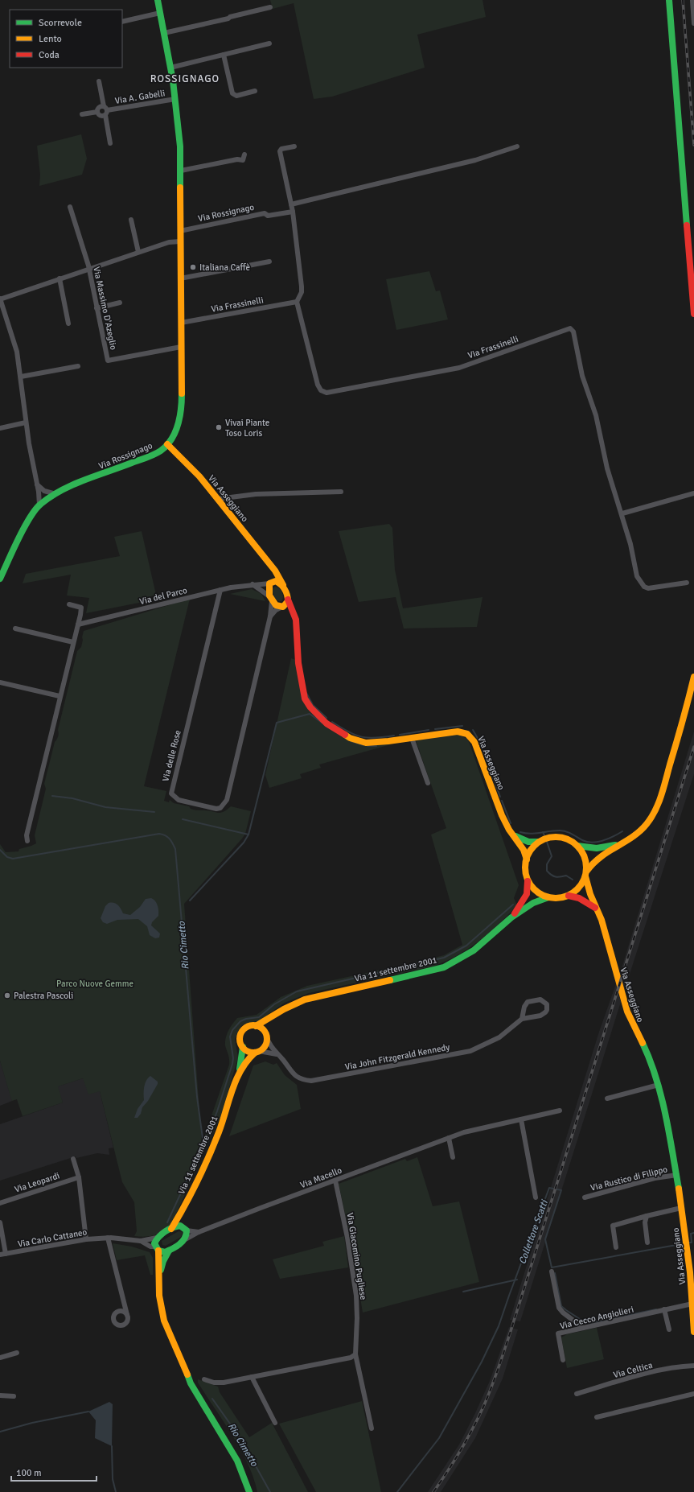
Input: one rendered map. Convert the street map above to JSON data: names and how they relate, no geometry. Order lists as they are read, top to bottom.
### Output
{
  "streets": {
    "street": [
      "Via A. Gabelli",
      "Via Rossignago",
      "Via Frassinelli",
      "Via Massimo D'Azeglio",
      "Via Asseggiano",
      "Via del Parco",
      "Via delle Rose",
      "Via 11 settembre 2001",
      "Via John Fitzgerald Kennedy",
      "Via Macello",
      "Via Rustico di Filippo",
      "Via Leopardi",
      "Via Carlo Cattaneo",
      "Via Giacomino Pugliese",
      "Via Cecco Angiolieri",
      "Via Celtica"
    ]
  },
  "crossings": [
    ["Via A. Gabelli", "Via Rossignago"],
    ["Via Rossignago", "Via Frassinelli"],
    ["Via Rossignago", "Via Massimo D'Azeglio"],
    ["Via Rossignago", "Via Asseggiano"],
    ["Via Asseggiano", "Via delle Rose"],
    ["Via Asseggiano", "Via 11 settembre 2001"],
    ["Via Asseggiano", "Via Rustico di Filippo"],
    ["Via Asseggiano", "Via Cecco Angiolieri"],
    ["Via del Parco", "Via delle Rose"],
    ["Via 11 settembre 2001", "Via John Fitzgerald Kennedy"],
    ["Via 11 settembre 2001", "Via Macello"],
    ["Via 11 settembre 2001", "Via Carlo Cattaneo"],
    ["Via Macello", "Via Giacomino Pugliese"]
  ],
  "districts": ["ROSSIGNAGO"],
  "water": ["Rio Cimetto", "Collettore Scatti"],
  "parks": ["Parco Nuove Gemme"],
  "places": ["Italiana Caffè", "Vivai Piante Toso Loris", "Palestra Pascoli"],
  "legend": ["Scorrevole", "Lento", "Coda"],
  "scale_bar": "100 m"
}
